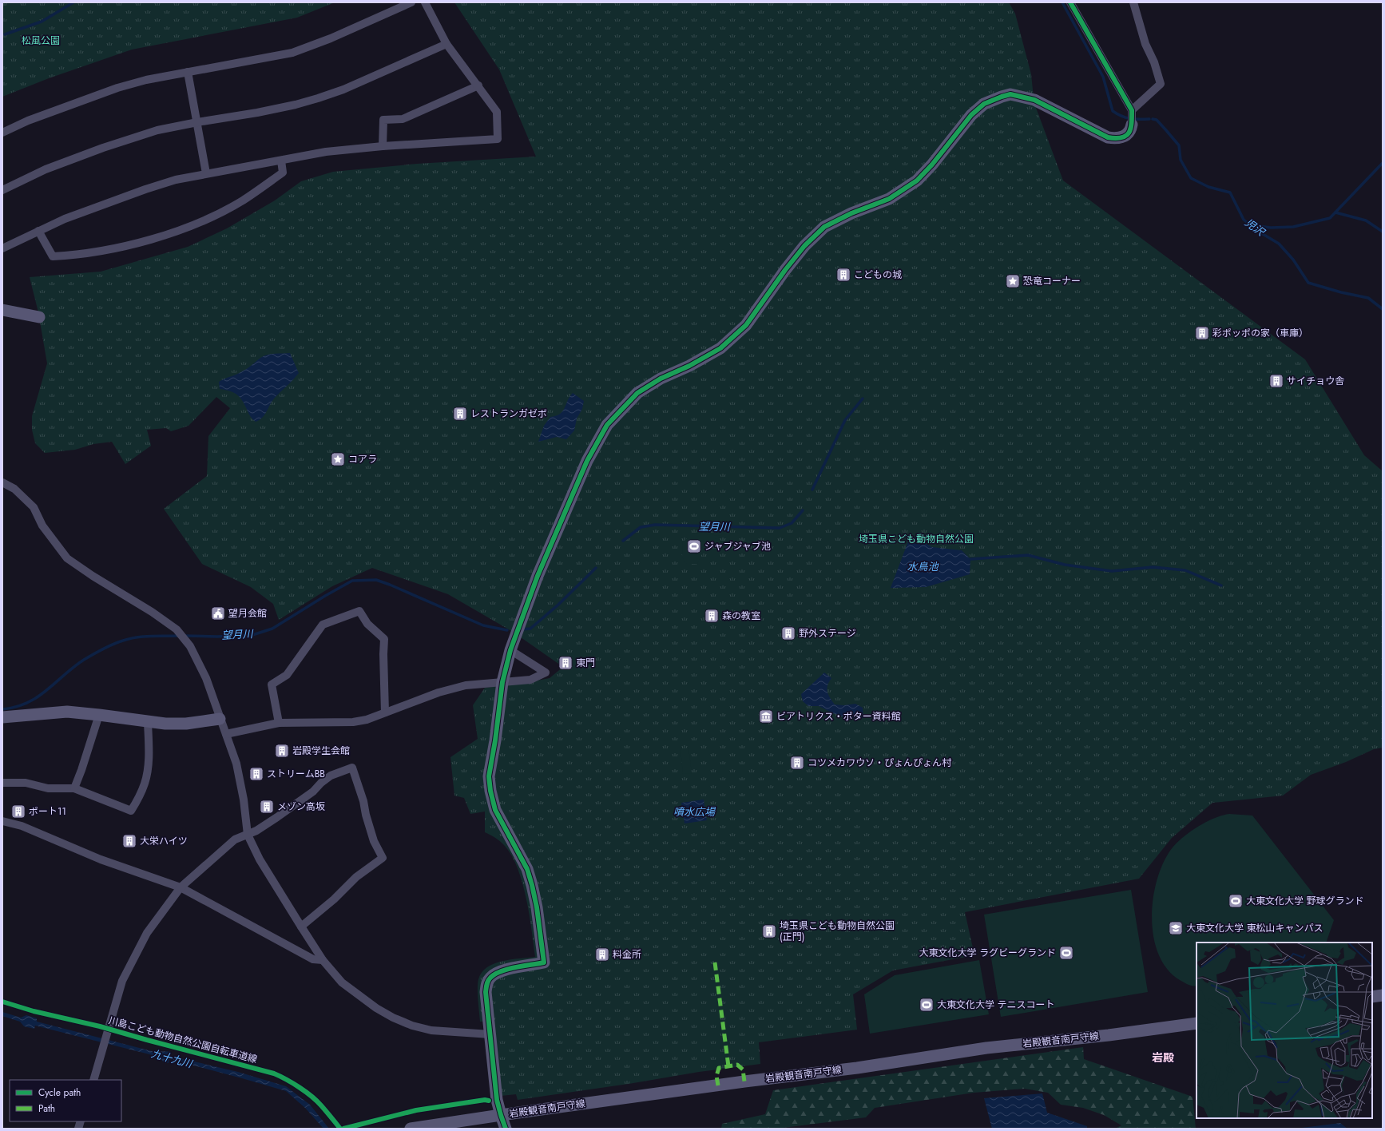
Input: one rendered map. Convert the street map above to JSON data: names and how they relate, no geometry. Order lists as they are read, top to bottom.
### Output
{
  "streets": {
    "street": ["岩殿観音南戸守線"],
    "cycle path": ["川島こども動物自然公園自転車道線"]
  },
  "districts": ["岩殿"],
  "water": [
    "児沢",
    "望月川",
    "水鳥池",
    "噴水広場",
    "九十九川"
  ],
  "parks": ["松風公園", "埼玉県こども動物自然公園"],
  "places": {
    "building": [
      "こどもの城",
      "彩ポッポの家（車庫）",
      "サイチョウ舎",
      "レストランガゼボ",
      "森の教室",
      "野外ステージ",
      "東門",
      "岩殿学生会館",
      "コツメカワウソ・ぴょんぴょん村",
      "ストリームBB",
      "メゾン高坂",
      "ポート11",
      "大栄ハイツ",
      "埼玉県こども動物自然公園 (正門)",
      "料金所"
    ],
    "place": ["恐竜コーナー", "コアラ"],
    "sports": [
      "ジャブジャブ池",
      "大東文化大学 野球グランド",
      "大東文化大学 ラグビーグランド",
      "大東文化大学 テニスコート"
    ],
    "public building": ["望月会館"],
    "museum": ["ビアトリクス・ポター資料館"],
    "school or university": ["大東文化大学 東松山キャンパス"]
  },
  "legend": ["Cycle path", "Path"]
}
